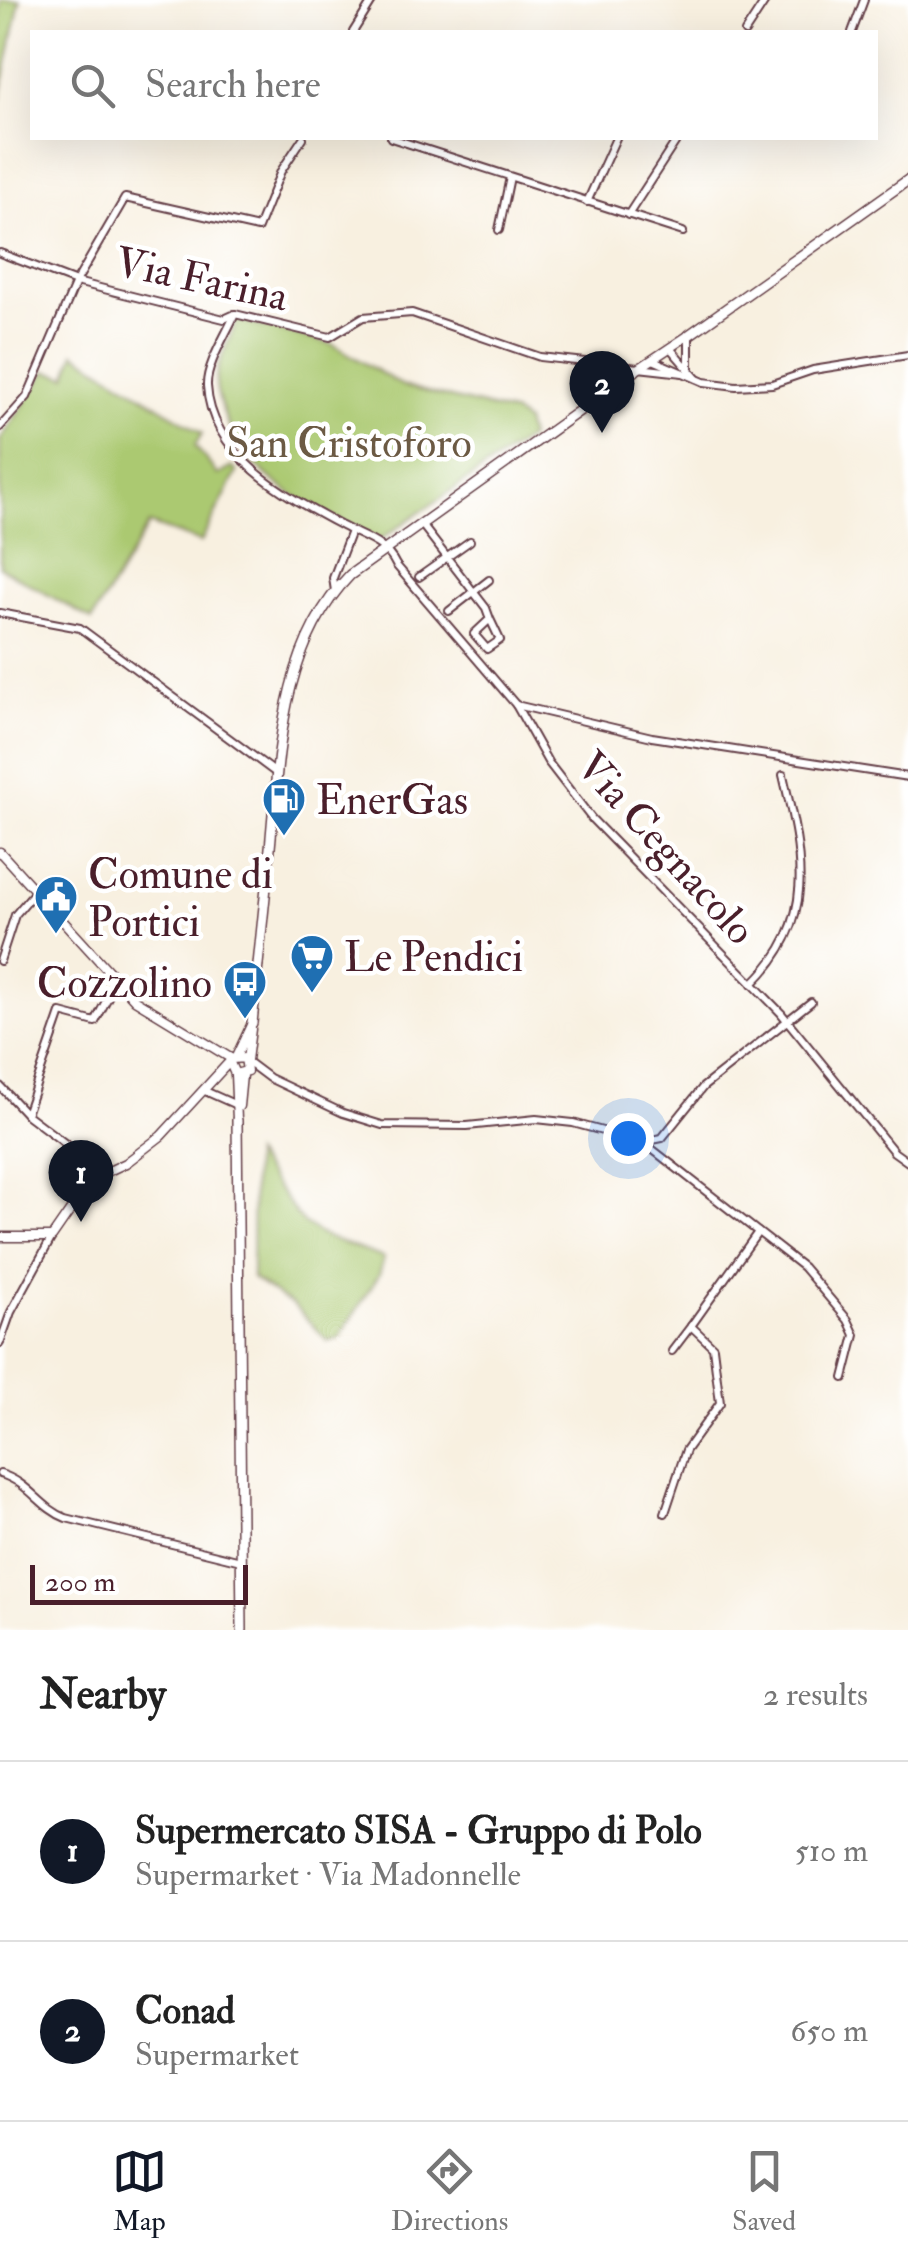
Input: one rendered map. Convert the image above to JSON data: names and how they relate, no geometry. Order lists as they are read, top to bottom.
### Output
{
  "streets": {
    "street": ["Via Farina", "Via Cegnacolo"]
  },
  "parks": ["San Cristoforo"],
  "places": {
    "fuel station": ["EnerGas"],
    "public building": ["Comune di Portici"],
    "supermarket": ["Le Pendici"],
    "bus stop": ["Cozzolino"]
  },
  "scale_bar": "200 m",
  "page": {
    "search": "Search here",
    "pins": ["2", "1"],
    "scale": "200 m",
    "heading": ["Nearby", "2 results"],
    "list": [
      {
        "mark": "1",
        "name": "Supermercato SISA - Gruppo di Polo",
        "note": "Supermarket · Via Madonnelle",
        "value": "510 m"
      },
      {
        "mark": "2",
        "name": "Conad",
        "note": "Supermarket",
        "value": "650 m"
      }
    ],
    "nav": ["Map", "Directions", "Saved"]
  }
}
